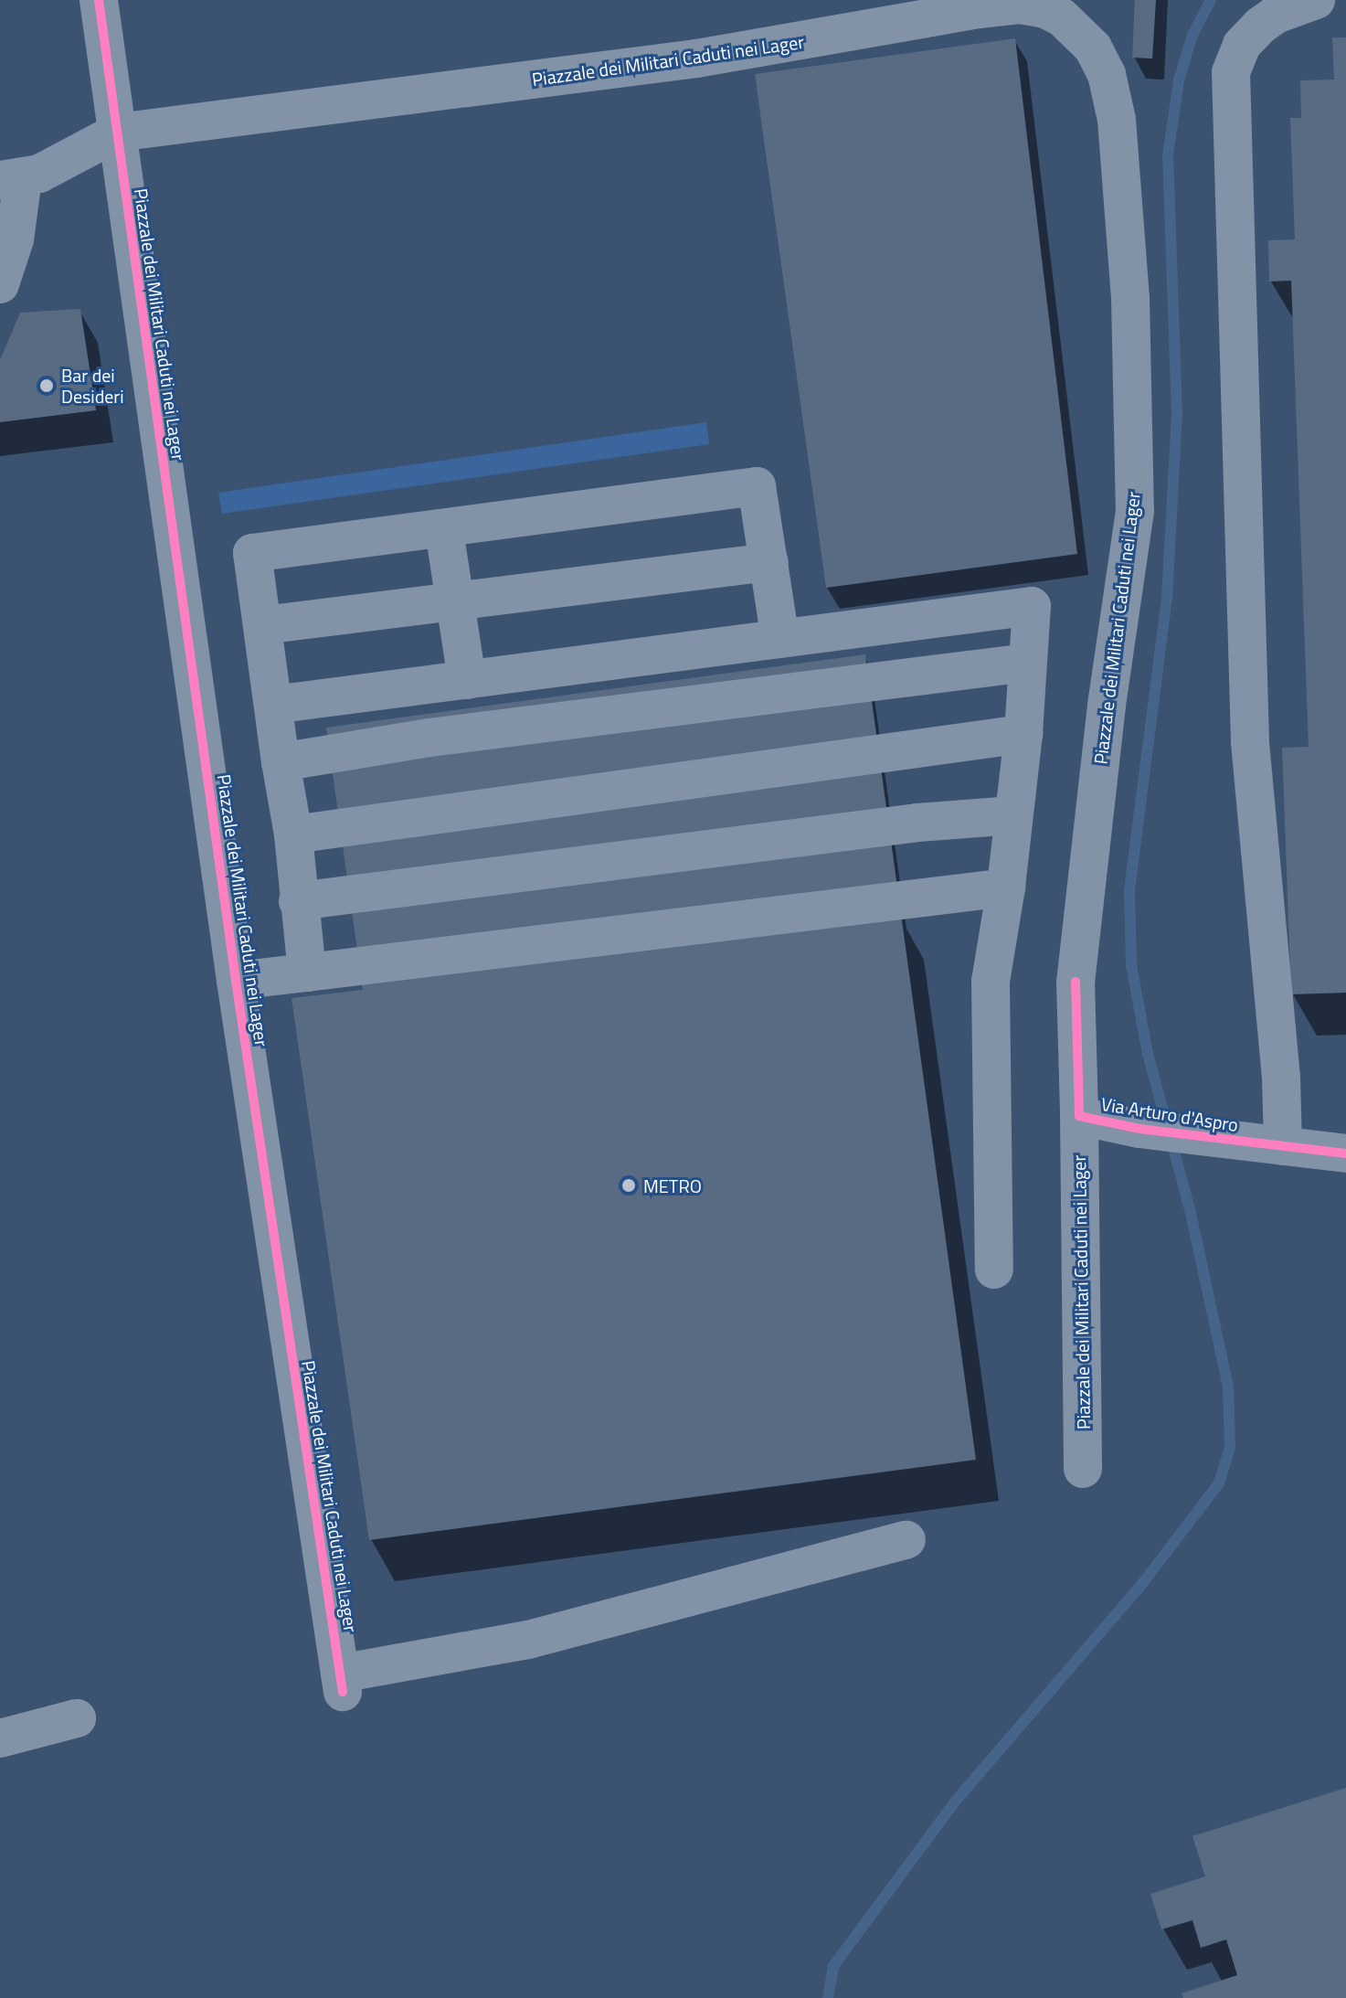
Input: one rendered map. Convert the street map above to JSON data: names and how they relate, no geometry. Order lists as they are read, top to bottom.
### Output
{
  "streets": {
    "street": ["Piazzale dei Militari Caduti nei Lager", "Via Arturo d'Aspro"]
  },
  "crossings": [
    ["Piazzale dei Militari Caduti nei Lager", "Via Arturo d'Aspro"]
  ],
  "places": ["Bar dei Desideri", "METRO"]
}
